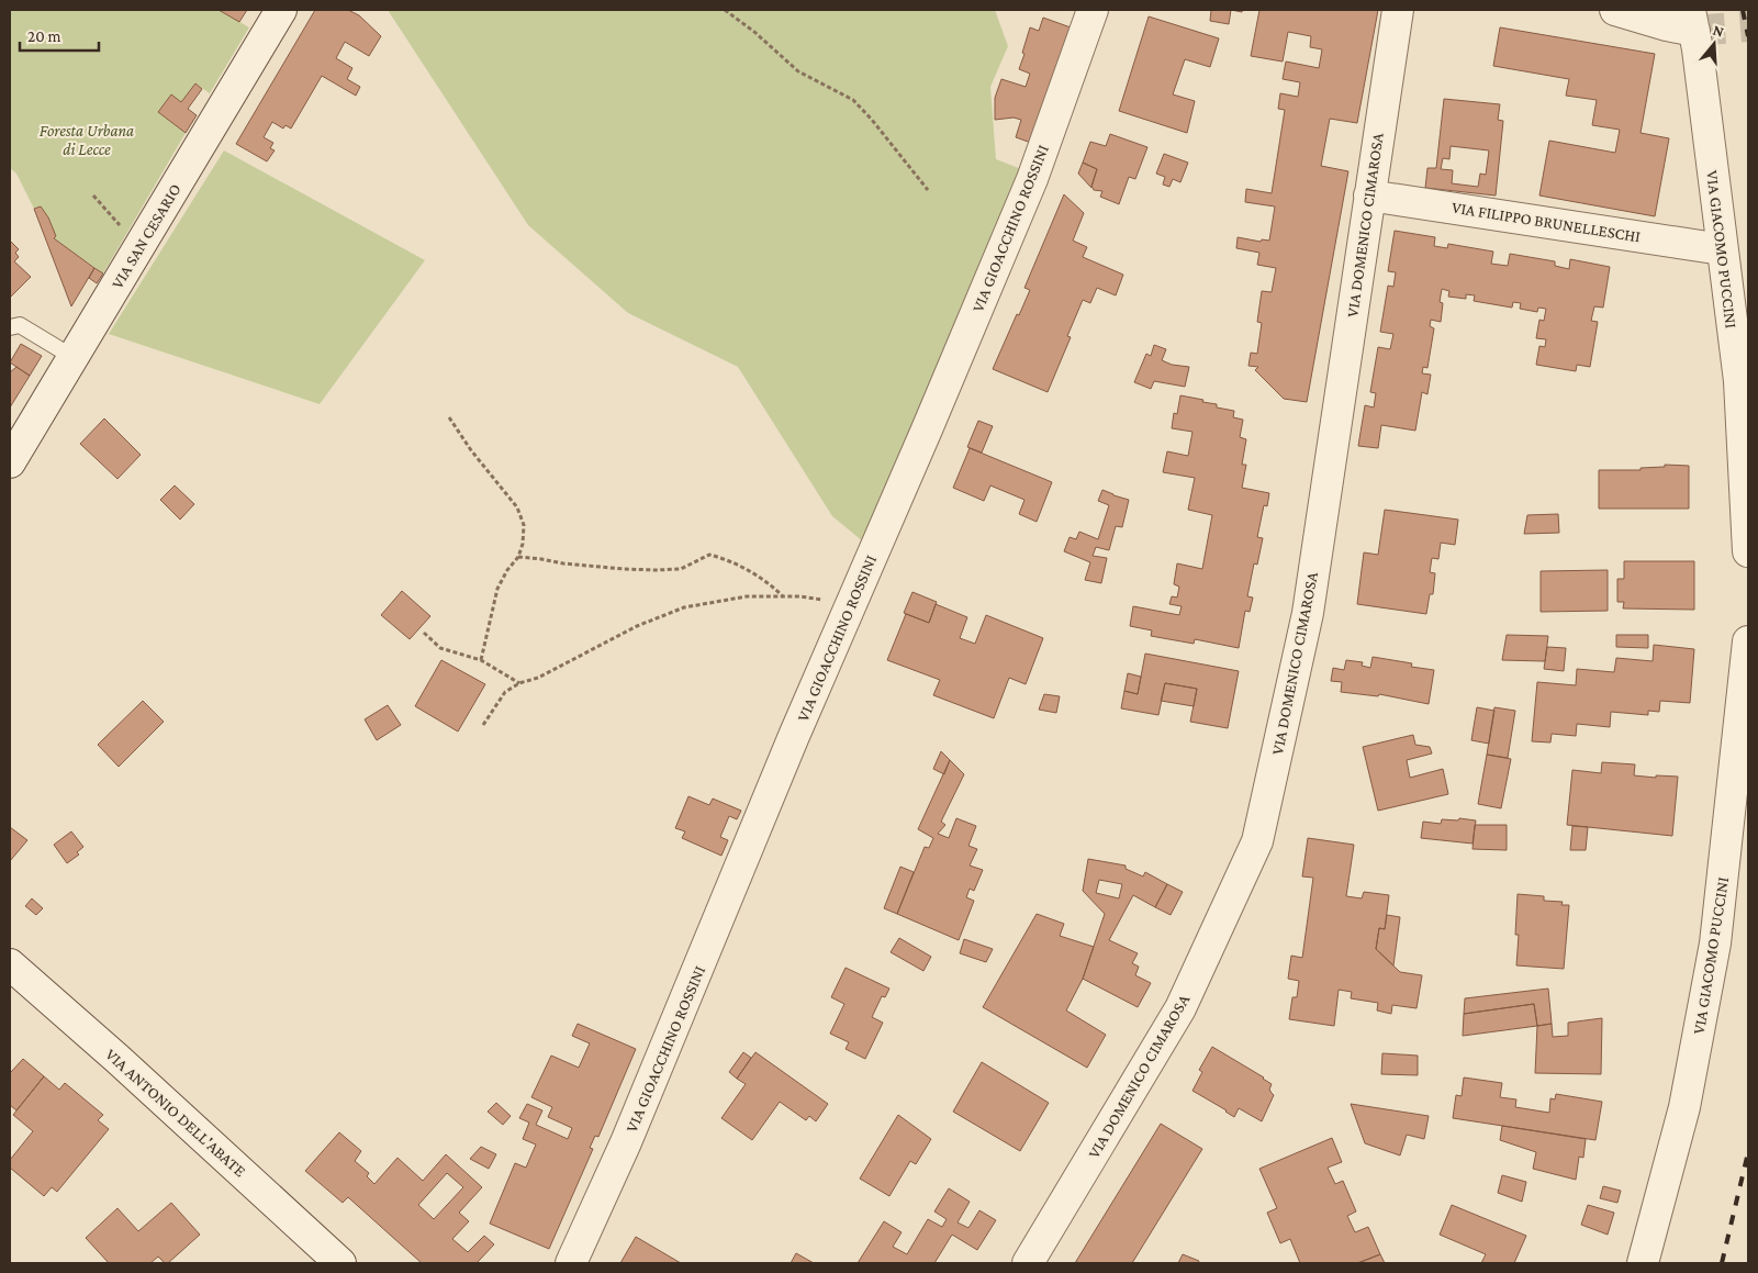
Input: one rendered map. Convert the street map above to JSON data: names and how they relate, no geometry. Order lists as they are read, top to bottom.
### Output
{
  "streets": {
    "street": [
      "VIA FILIPPO BRUNELLESCHI",
      "VIA DOMENICO CIMAROSA",
      "VIA GIOACCHINO ROSSINI",
      "VIA SAN CESARIO",
      "VIA GIACOMO PUCCINI",
      "VIA ANTONIO DELL'ABATE"
    ]
  },
  "crossings": [
    ["VIA FILIPPO BRUNELLESCHI", "VIA DOMENICO CIMAROSA"],
    ["VIA FILIPPO BRUNELLESCHI", "VIA GIACOMO PUCCINI"]
  ],
  "parks": ["Foresta Urbana di Lecce"],
  "scale_bar": "20 m",
  "north": "top"
}
